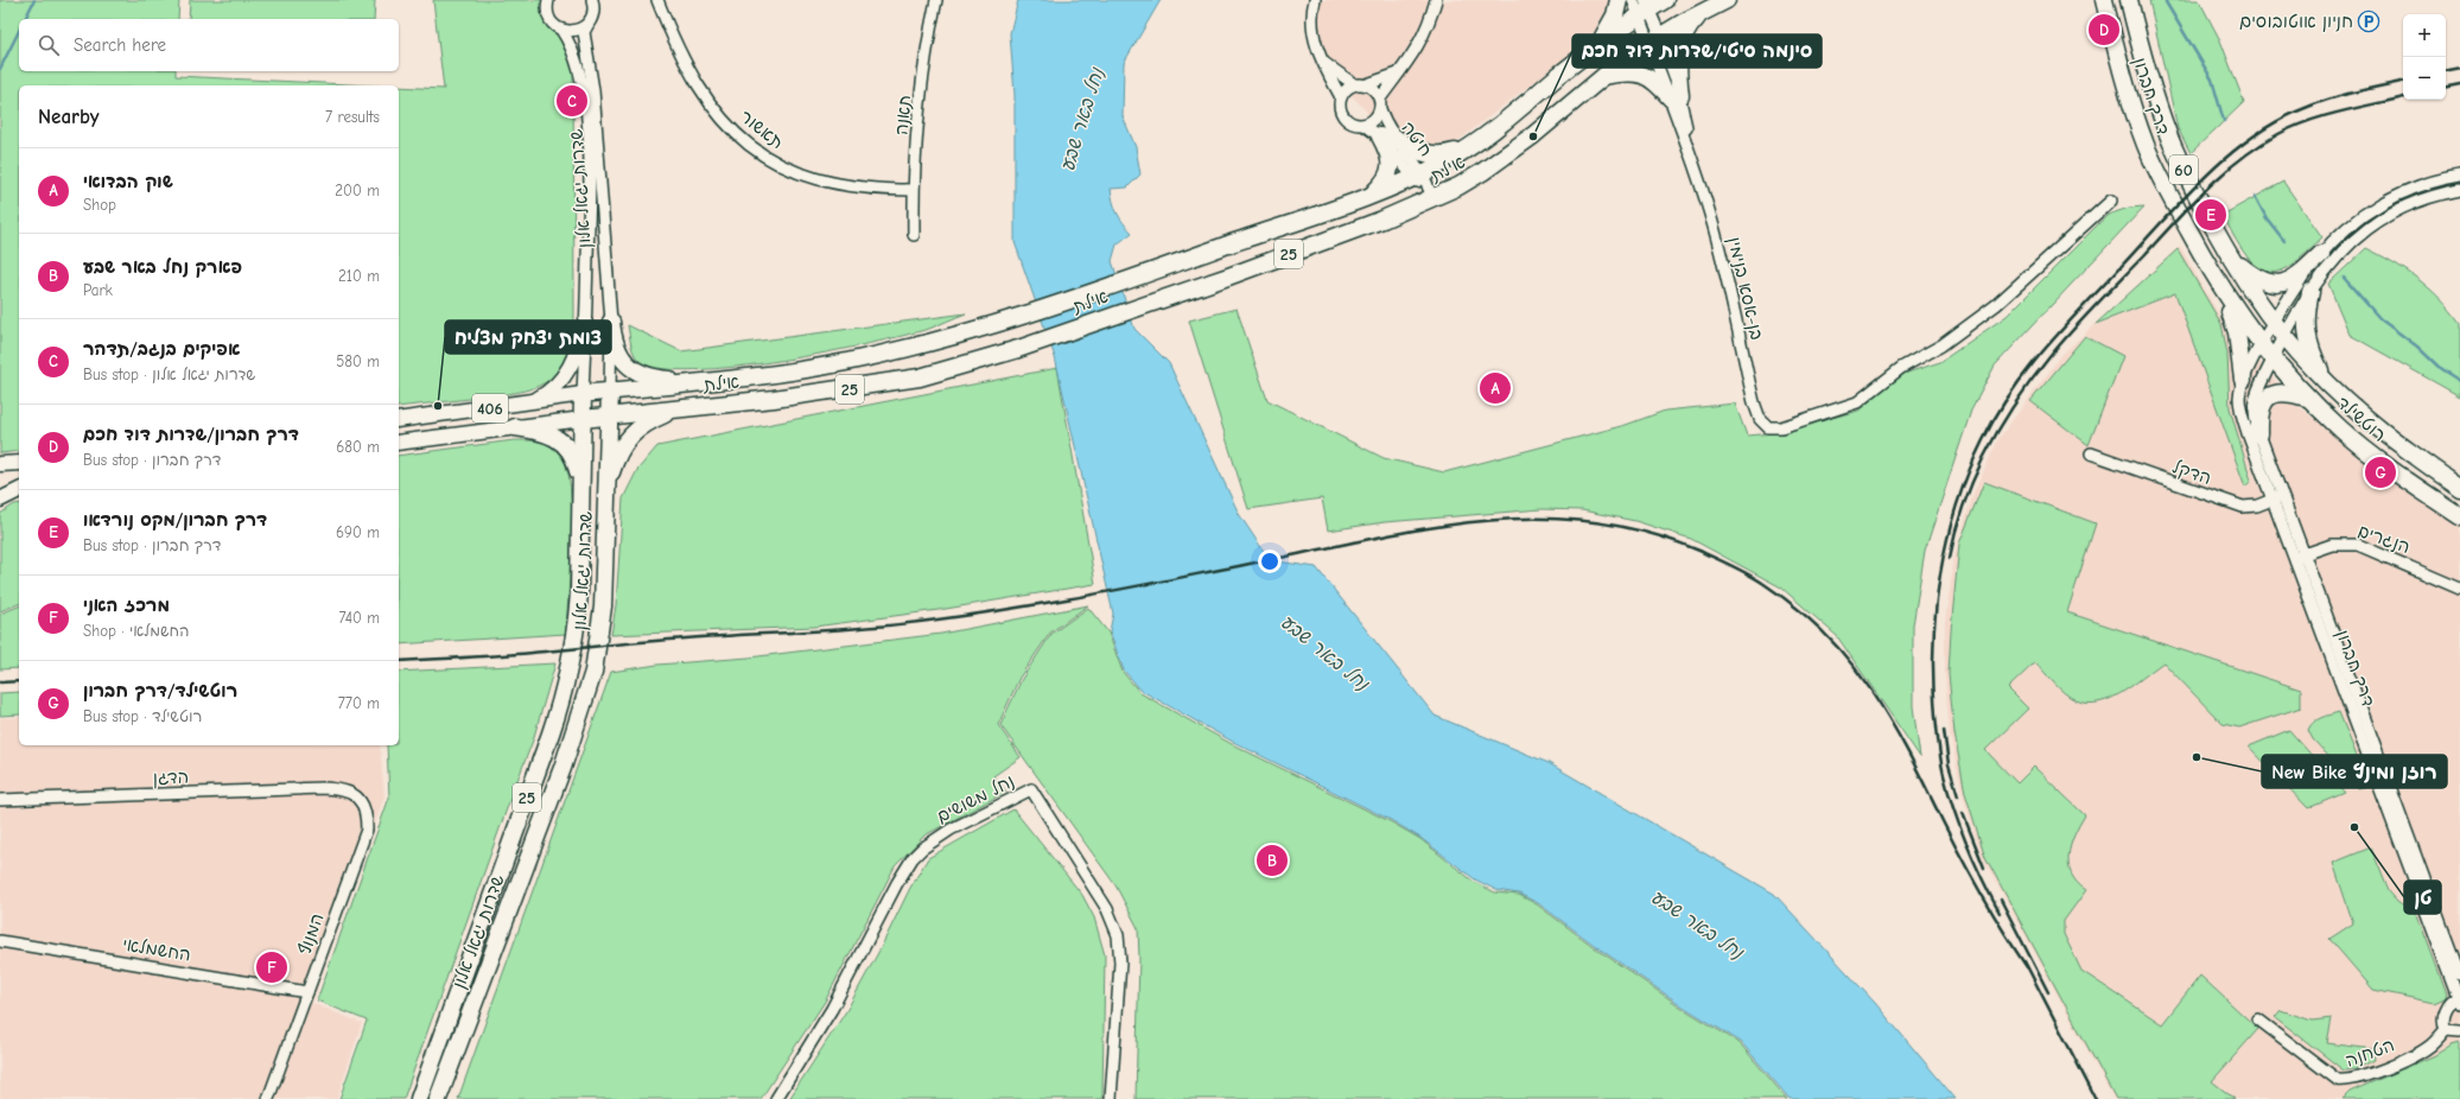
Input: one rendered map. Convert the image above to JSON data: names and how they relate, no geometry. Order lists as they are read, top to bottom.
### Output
{
  "streets": {
    "highway": [
      "דרך חברון",
      "אילת",
      "60",
      "שדרות יגאל אלון",
      "25",
      "רוטשילד"
    ],
    "main road": ["406"],
    "street": [
      "תאנה",
      "תאשור",
      "חיטה",
      "בן-אסא בנימין",
      "הדקל",
      "הנגרים",
      "הדגן",
      "נחל משושים",
      "המנוף",
      "החשמלאי",
      "הטחנה"
    ]
  },
  "crossings": [
    ["דרך חברון", "רוטשילד"],
    ["דרך חברון", "הדקל"],
    ["דרך חברון", "הנגרים"],
    ["תאנה", "תאשור"],
    ["חיטה", "אילת"],
    ["אילת", "שדרות יגאל אלון"],
    ["אילת", "בן-אסא בנימין"],
    ["הדגן", "המנוף"],
    ["המנוף", "החשמלאי"]
  ],
  "water": ["נחל באר שבע"],
  "places": {
    "parking": ["חניון אוטובוסים"],
    "other": [
      "סינמה סיטי/שדרות דוד חכם",
      "צומת יצחק מצליח",
      "New Bike רוזן ומינץ",
      "טן"
    ]
  },
  "page": {
    "pins": [
      "D",
      "C",
      "E",
      "A",
      "G",
      "B",
      "F"
    ],
    "map_buttons": ["+", "−"],
    "search": "Search here",
    "heading": ["Nearby", "7 results"],
    "list": [
      {
        "mark": "A",
        "name": "שוק הבדואי",
        "note": "Shop",
        "value": "200 m"
      },
      {
        "mark": "B",
        "name": "פארק נחל באר שבע",
        "note": "Park",
        "value": "210 m"
      },
      {
        "mark": "C",
        "name": "אפיקים בנגב/תדהר",
        "note": "Bus stop · שדרות יגאל אלון",
        "value": "580 m"
      },
      {
        "mark": "D",
        "name": "דרך חברון/שדרות דוד חכם",
        "note": "Bus stop · דרך חברון",
        "value": "680 m"
      },
      {
        "mark": "E",
        "name": "דרך חברון/מקס נורדאו",
        "note": "Bus stop · דרך חברון",
        "value": "690 m"
      },
      {
        "mark": "F",
        "name": "מרכז האני",
        "note": "Shop · החשמלאי",
        "value": "740 m"
      },
      {
        "mark": "G",
        "name": "רוטשילד/דרך חברון",
        "note": "Bus stop · רוטשילד",
        "value": "770 m"
      }
    ]
  }
}
